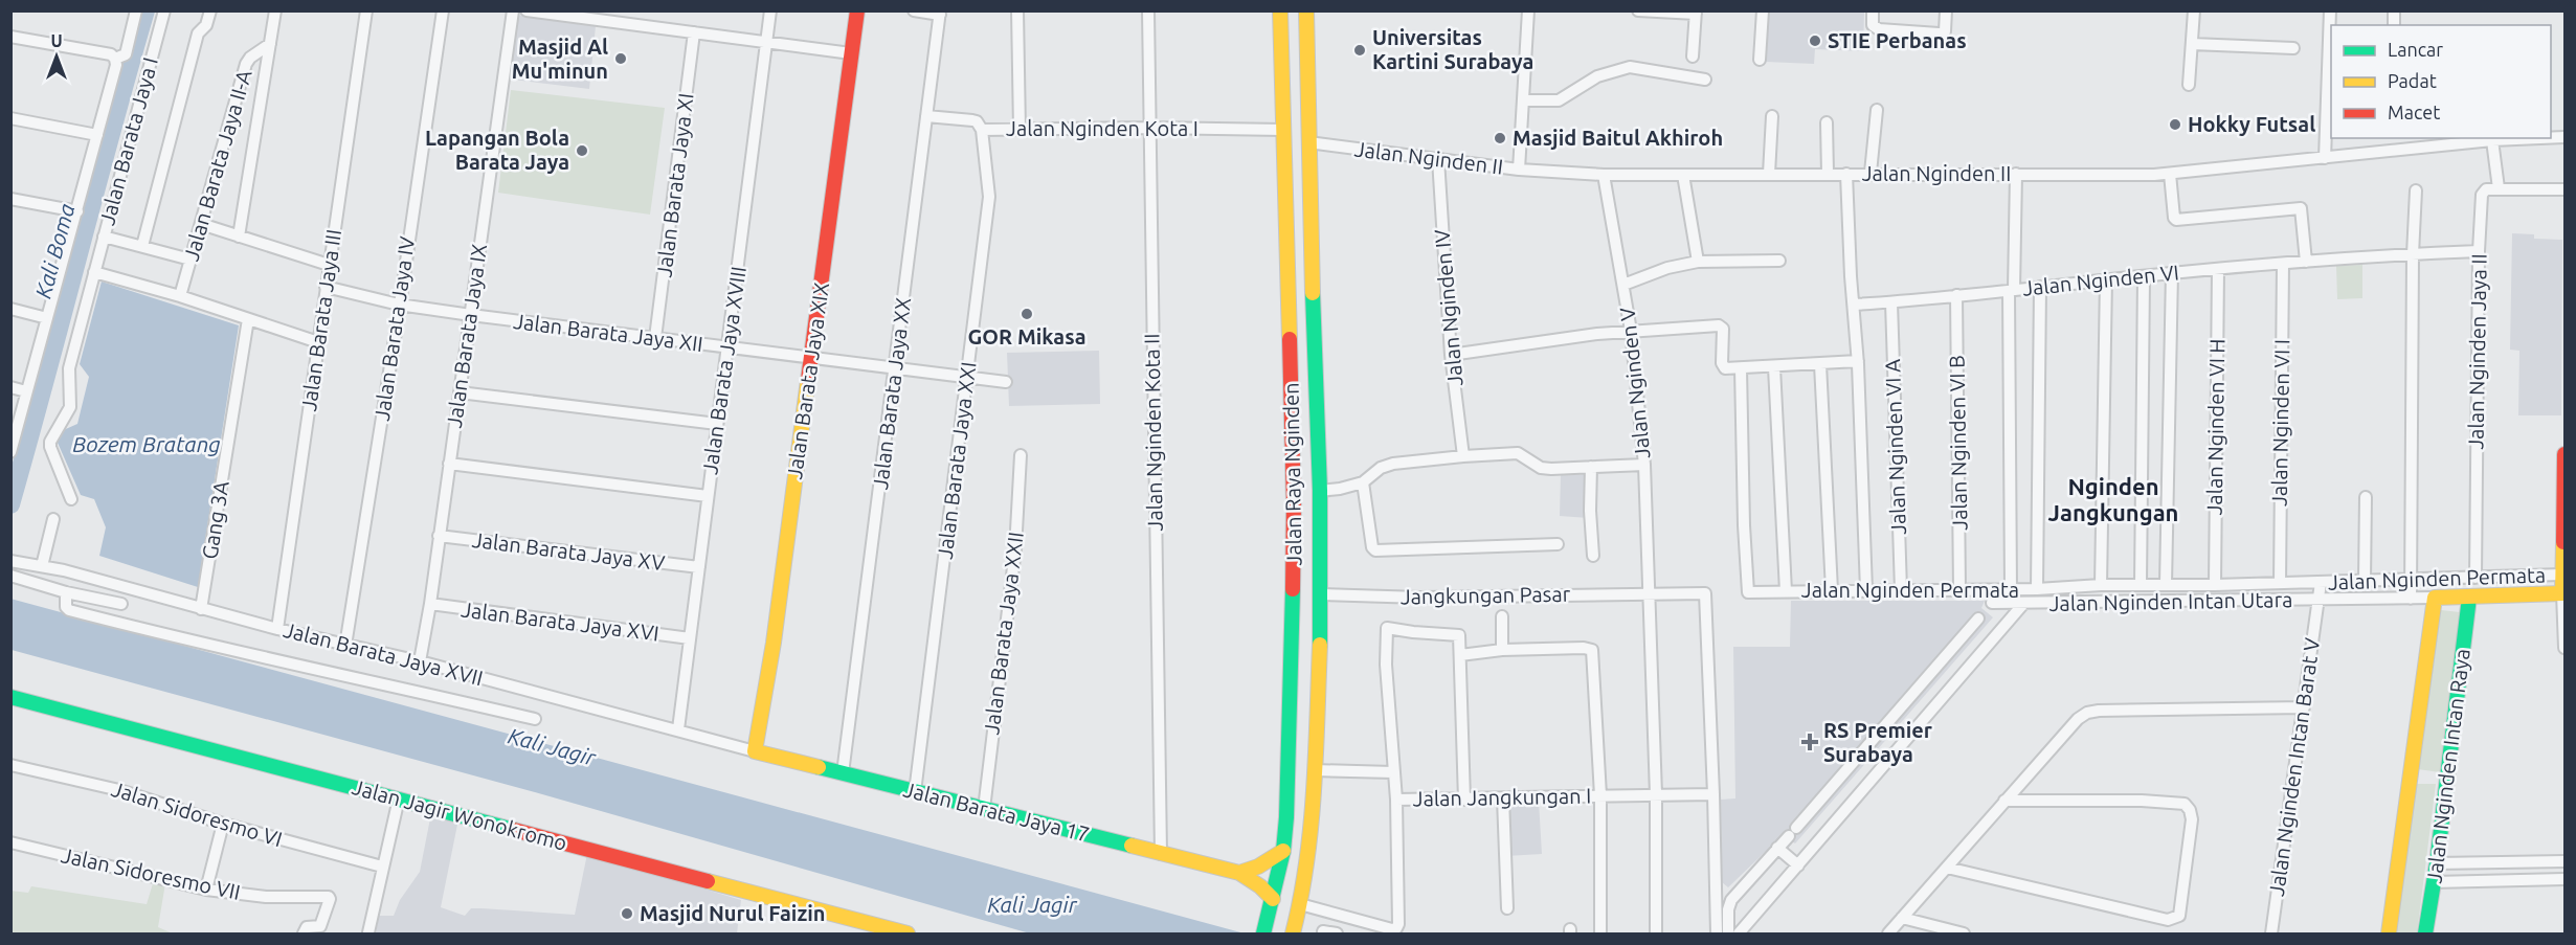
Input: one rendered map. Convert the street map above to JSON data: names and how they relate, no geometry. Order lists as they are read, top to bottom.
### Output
{
  "streets": {
    "main road": [
      "Jalan Barata Jaya XIX",
      "Jalan Raya Nginden",
      "Jalan Nginden Intan Utara",
      "Jalan Nginden Intan Raya",
      "Jalan Barata Jaya 17",
      "Jalan Jagir Wonokromo"
    ],
    "street": [
      "Jalan Nginden Kota I",
      "Jalan Barata Jaya I",
      "Jalan Nginden II",
      "Jalan Barata Jaya II-A",
      "Jalan Barata Jaya XI",
      "Jalan Nginden VI",
      "Jalan Nginden IV",
      "Jalan Barata Jaya III",
      "Jalan Barata Jaya IV",
      "Jalan Barata Jaya XII",
      "Jalan Barata Jaya IX",
      "Jalan Nginden Jaya II",
      "Jalan Barata Jaya XVIII",
      "Jalan Nginden V",
      "Jalan Barata Jaya XX",
      "Jalan Nginden VI I",
      "Jalan Nginden VI H",
      "Jalan Nginden Kota II",
      "Jalan Nginden VI B",
      "Jalan Nginden VI A",
      "Jalan Barata Jaya XXI",
      "Gang 3A",
      "Jalan Barata Jaya XV",
      "Jalan Nginden Permata",
      "Jangkungan Pasar",
      "Jalan Barata Jaya XVI",
      "Jalan Barata Jaya XXII",
      "Jalan Barata Jaya XVII",
      "Jalan Nginden Intan Barat V",
      "Jalan Jangkungan I",
      "Jalan Sidoresmo VI",
      "Jalan Sidoresmo VII"
    ]
  },
  "crossings": [
    ["Jalan Nginden Kota I", "Jalan Barata Jaya XX"],
    ["Jalan Nginden Kota I", "Jalan Nginden Kota II"],
    ["Jalan Nginden Kota I", "Jalan Barata Jaya XXI"],
    ["Jalan Nginden Kota I", "Jalan Raya Nginden"],
    ["Jalan Nginden II", "Jalan Nginden IV"],
    ["Jalan Nginden II", "Jalan Nginden V"],
    ["Jalan Nginden II", "Jalan Raya Nginden"],
    ["Jalan Barata Jaya XI", "Jalan Barata Jaya XII"],
    ["Jalan Nginden VI", "Jalan Nginden Jaya II"],
    ["Jalan Nginden VI", "Jalan Nginden VI I"],
    ["Jalan Nginden VI", "Jalan Nginden VI H"],
    ["Jalan Nginden VI", "Jalan Nginden VI B"],
    ["Jalan Nginden VI", "Jalan Nginden VI A"],
    ["Jalan Barata Jaya III", "Jalan Barata Jaya XII"],
    ["Jalan Barata Jaya III", "Jalan Barata Jaya XVII"],
    ["Jalan Barata Jaya IV", "Jalan Barata Jaya XII"],
    ["Jalan Barata Jaya IV", "Jalan Barata Jaya XVII"],
    ["Jalan Barata Jaya XII", "Jalan Barata Jaya IX"],
    ["Jalan Barata Jaya XII", "Jalan Barata Jaya XVIII"],
    ["Jalan Barata Jaya XII", "Jalan Barata Jaya XIX"],
    ["Jalan Barata Jaya XII", "Jalan Barata Jaya XX"],
    ["Jalan Barata Jaya XII", "Jalan Barata Jaya XXI"],
    ["Jalan Barata Jaya IX", "Jalan Barata Jaya XV"],
    ["Jalan Barata Jaya IX", "Jalan Barata Jaya XVI"],
    ["Jalan Barata Jaya IX", "Jalan Barata Jaya XVII"],
    ["Jalan Nginden Jaya II", "Jalan Nginden Permata"],
    ["Jalan Barata Jaya XVIII", "Jalan Barata Jaya XV"],
    ["Jalan Barata Jaya XVIII", "Jalan Barata Jaya XVI"],
    ["Jalan Barata Jaya XVIII", "Jalan Barata Jaya XVII"],
    ["Jalan Barata Jaya XIX", "Jalan Barata Jaya XVII"],
    ["Jalan Barata Jaya XIX", "Jalan Barata Jaya 17"],
    ["Jalan Nginden V", "Jangkungan Pasar"],
    ["Jalan Nginden V", "Jalan Jangkungan I"],
    ["Jalan Barata Jaya XX", "Jalan Barata Jaya 17"],
    ["Jalan Nginden VI I", "Jalan Nginden Permata"],
    ["Jalan Nginden VI H", "Jalan Nginden Permata"],
    ["Jalan Nginden Kota II", "Jalan Barata Jaya 17"],
    ["Jalan Nginden VI B", "Jalan Nginden Permata"],
    ["Jalan Nginden VI A", "Jalan Nginden Permata"],
    ["Jalan Barata Jaya XXI", "Jalan Barata Jaya 17"],
    ["Jalan Raya Nginden", "Jangkungan Pasar"],
    ["Jalan Raya Nginden", "Jalan Jangkungan I"],
    ["Jalan Raya Nginden", "Jalan Barata Jaya 17"],
    ["Gang 3A", "Jalan Barata Jaya XVII"],
    ["Jalan Nginden Permata", "Jalan Nginden Intan Utara"],
    ["Jangkungan Pasar", "Jalan Jangkungan I"],
    ["Jalan Nginden Intan Utara", "Jalan Nginden Intan Raya"],
    ["Jalan Nginden Intan Utara", "Jalan Nginden Intan Barat V"],
    ["Jalan Barata Jaya XXII", "Jalan Barata Jaya 17"],
    ["Jalan Barata Jaya XVII", "Jalan Barata Jaya 17"]
  ],
  "districts": ["Nginden Jangkungan"],
  "water": ["Kali Boma", "Bozem Bratang", "Kali Jagir"],
  "places": {
    "other": [
      "STIE Perbanas",
      "Universitas Kartini Surabaya",
      "Masjid Al Mu'minun",
      "Hokky Futsal",
      "Masjid Baitul Akhiroh",
      "Lapangan Bola Barata Jaya",
      "GOR Mikasa",
      "Masjid Nurul Faizin"
    ],
    "health": ["RS Premier Surabaya"]
  },
  "legend": ["Lancar", "Padat", "Macet"],
  "north": "top"
}
